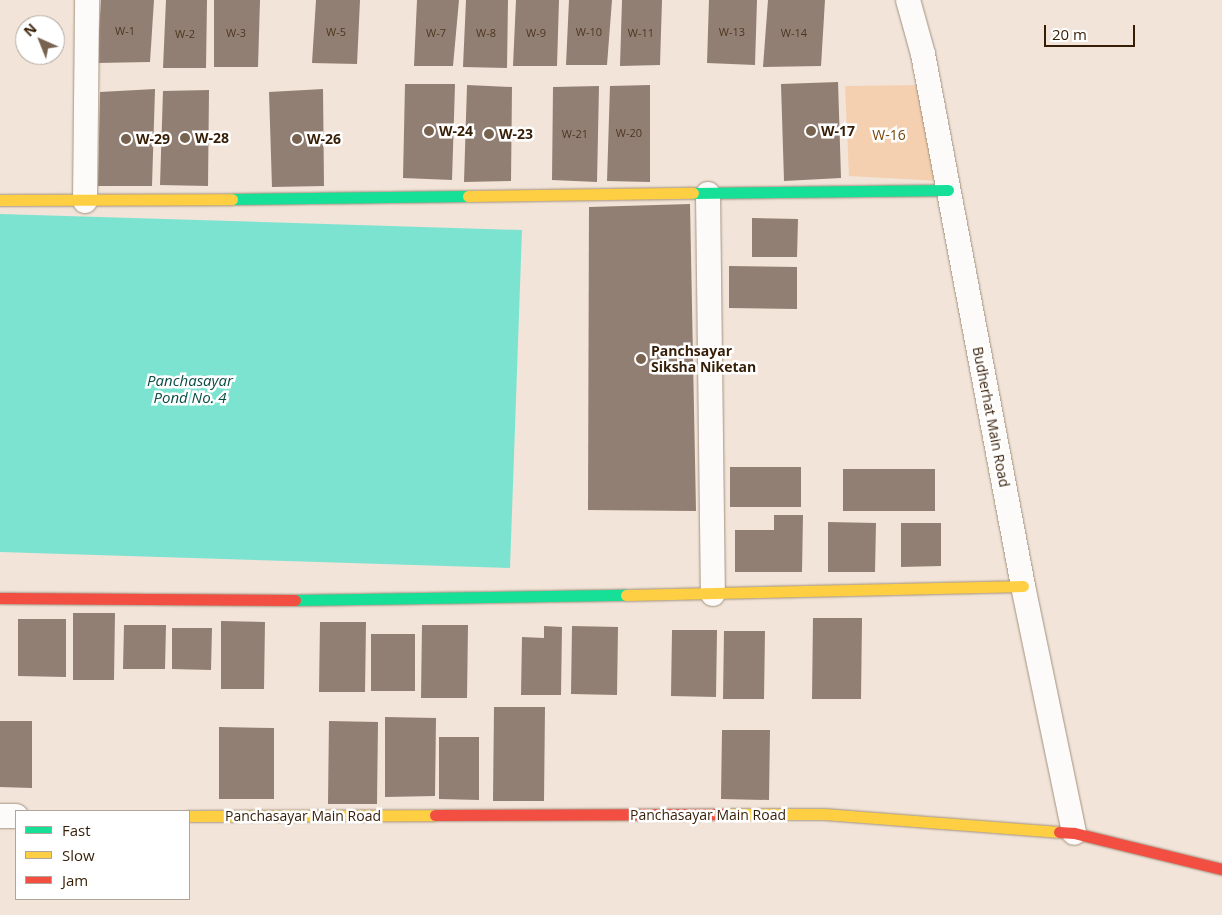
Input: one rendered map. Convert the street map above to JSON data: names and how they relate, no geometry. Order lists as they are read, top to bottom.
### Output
{
  "streets": {
    "street": ["Budherhat Main Road", "Panchasayar Main Road"]
  },
  "crossings": [
    ["Budherhat Main Road", "Panchasayar Main Road"]
  ],
  "water": ["Panchasayar Pond No. 4"],
  "parks": ["W-16"],
  "places": [
    "W-24",
    "W-17",
    "W-23",
    "W-28",
    "W-29",
    "W-26",
    "Panchsayar Siksha Niketan"
  ],
  "house_numbers": [
    "W-1",
    "W-5",
    "W-10",
    "W-13",
    "W-3",
    "W-7",
    "W-8",
    "W-9",
    "W-11",
    "W-14",
    "W-2",
    "W-20",
    "W-21"
  ],
  "legend": ["Fast", "Slow", "Jam"],
  "scale_bar": "20 m",
  "north": "top left"
}
